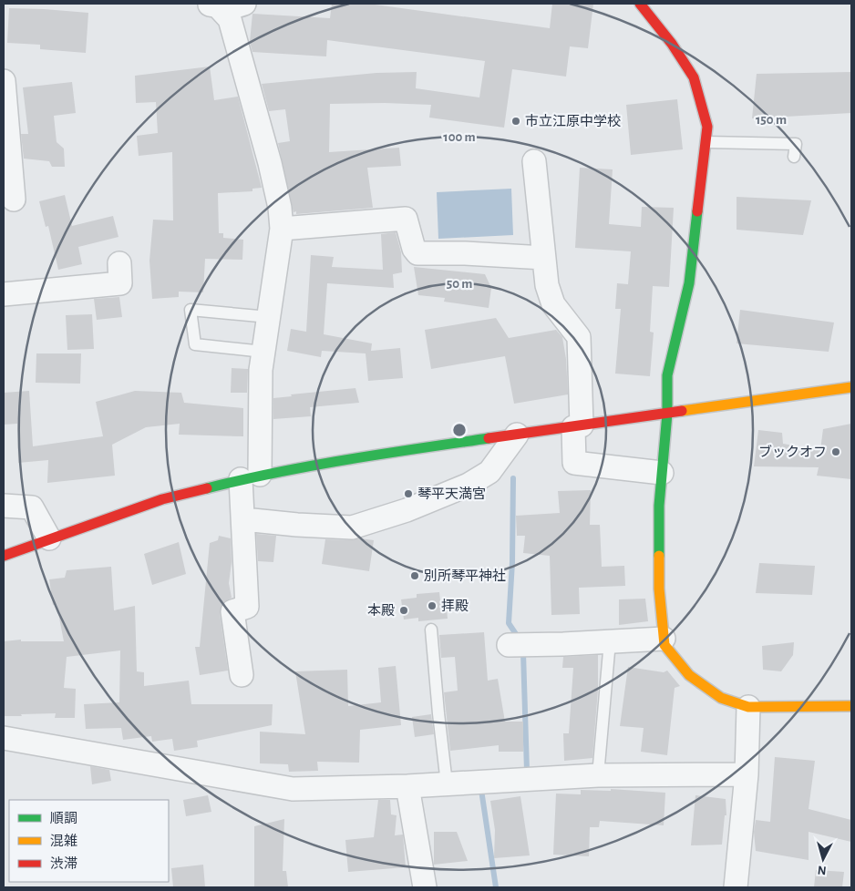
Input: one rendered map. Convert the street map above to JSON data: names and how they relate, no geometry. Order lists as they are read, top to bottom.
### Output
{
  "places": [
    "市立江原中学校",
    "ブックオフ",
    "琴平天満宮",
    "別所琴平神社",
    "拝殿",
    "本殿"
  ],
  "legend": ["順調", "混雑", "渋滞"],
  "north": "bottom",
  "rings": ["150 m", "100 m", "50 m"]
}
